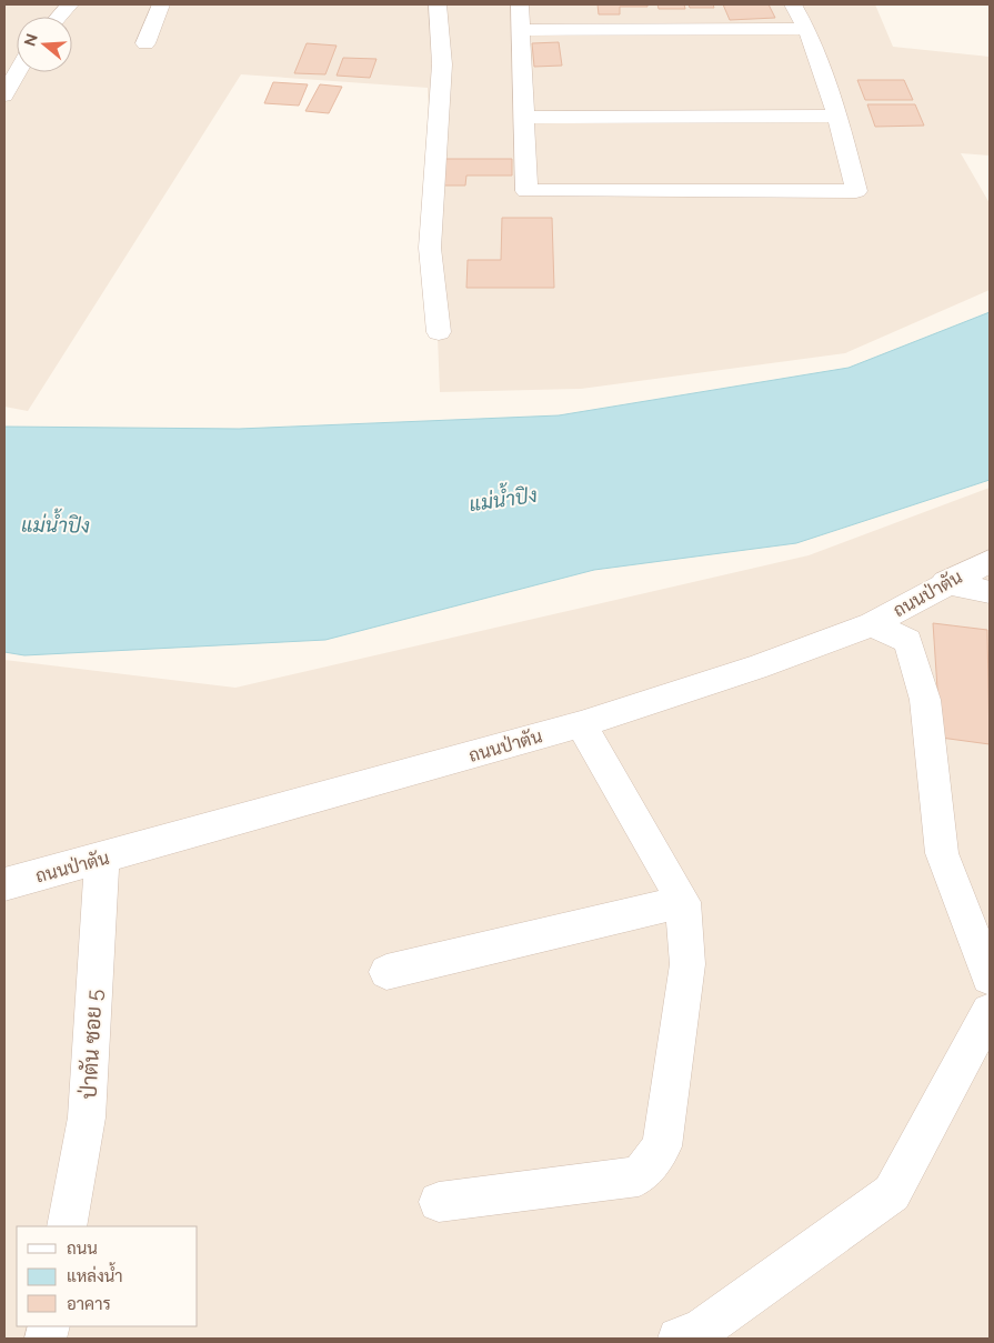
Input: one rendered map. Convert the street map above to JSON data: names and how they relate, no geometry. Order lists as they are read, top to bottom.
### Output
{
  "streets": {
    "street": ["ถนนป่าตัน", "ป่าตัน ซอย 5"]
  },
  "crossings": [
    ["ถนนป่าตัน", "ป่าตัน ซอย 5"]
  ],
  "water": ["แม่น้ำปิง"],
  "legend": ["ถนน", "แหล่งน้ำ", "อาคาร"],
  "north": "left"
}
